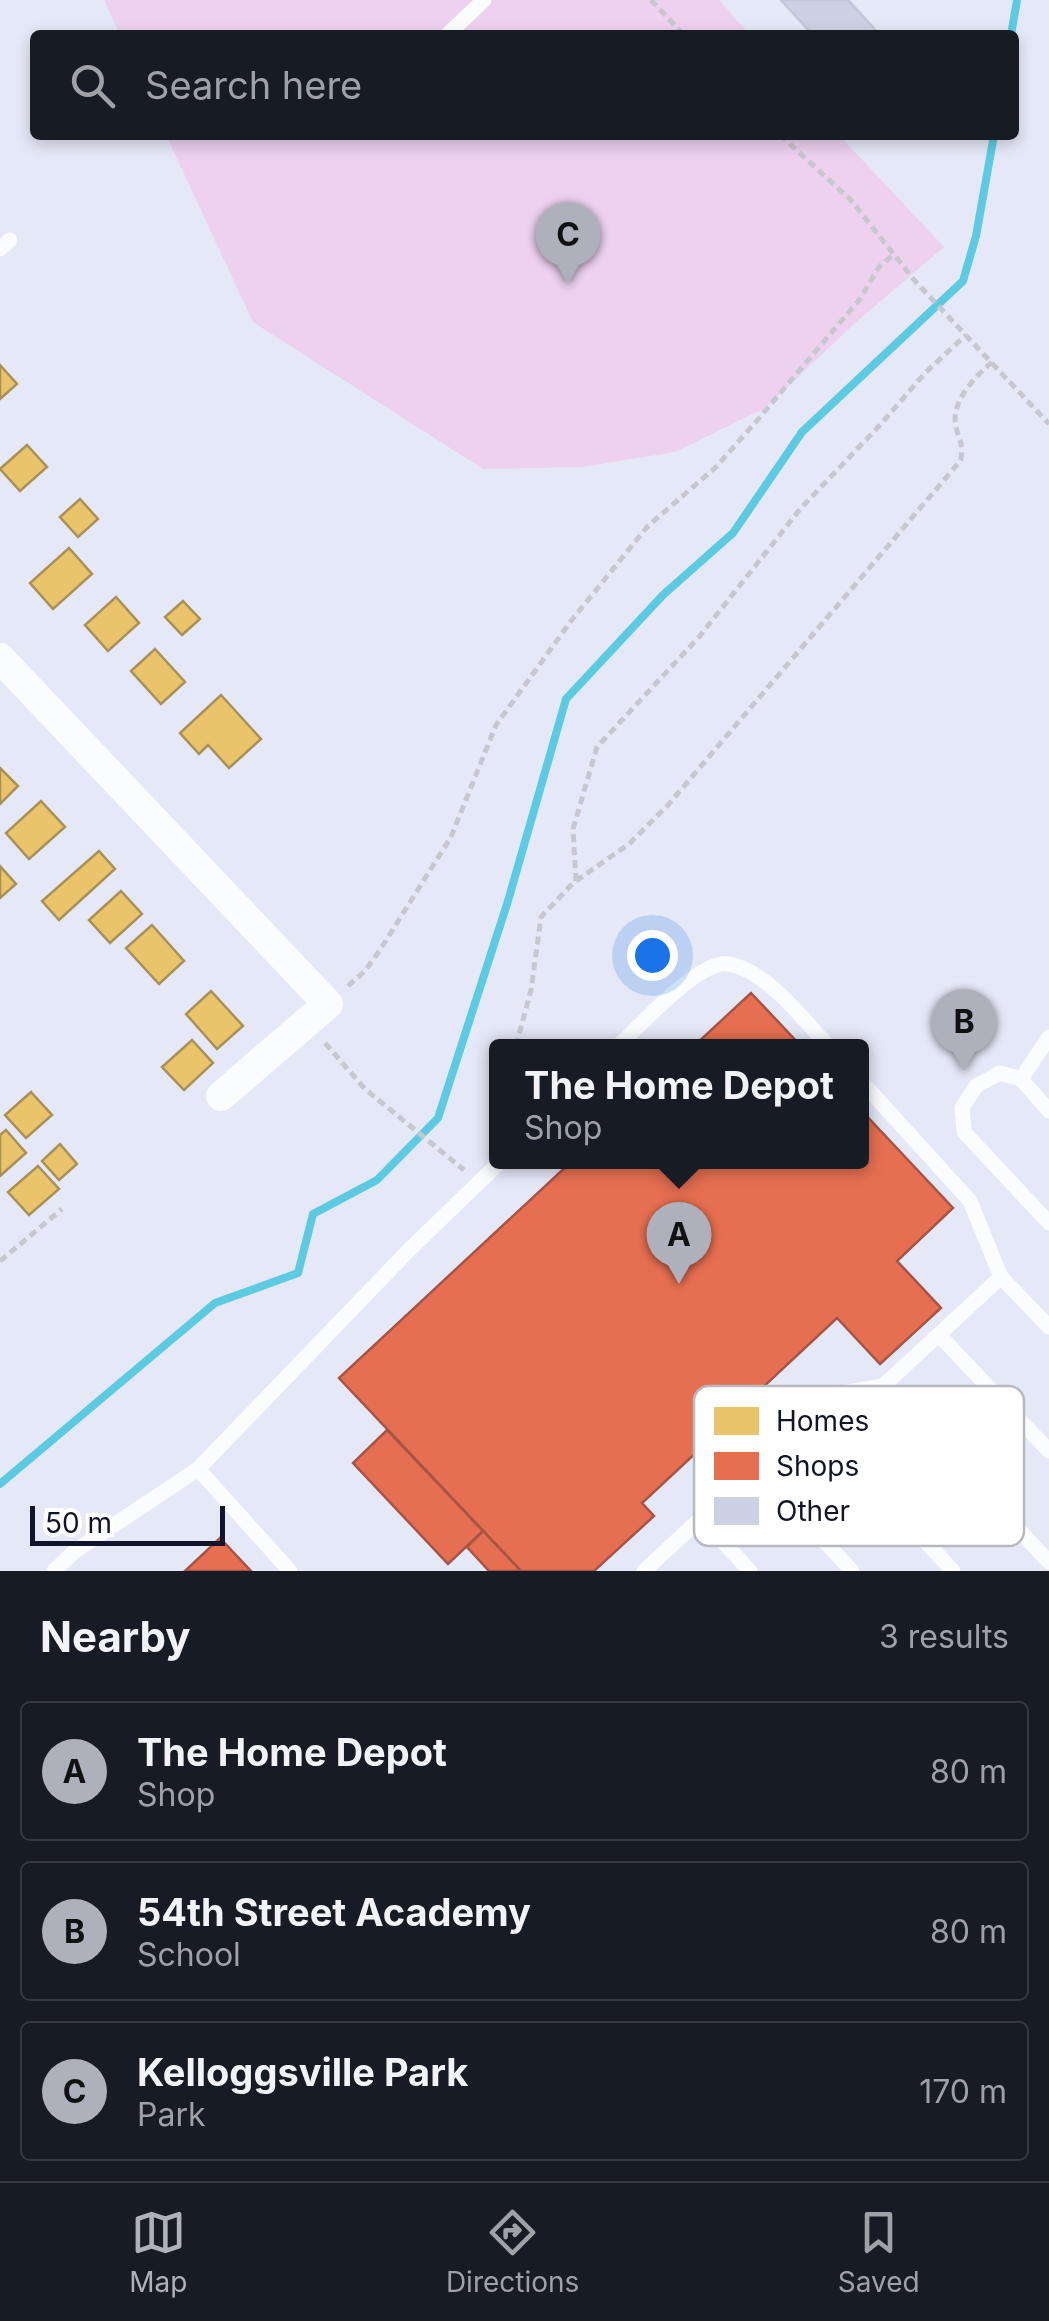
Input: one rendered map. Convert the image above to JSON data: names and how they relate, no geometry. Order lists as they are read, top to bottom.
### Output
{
  "legend": ["Homes", "Shops", "Other"],
  "scale_bar": "50 m",
  "page": {
    "search": "Search here",
    "pins": ["C", "B", "A"],
    "popup": ["The Home Depot", "Shop"],
    "scale": "50 m",
    "heading": ["Nearby", "3 results"],
    "list": [
      {
        "mark": "A",
        "name": "The Home Depot",
        "note": "Shop",
        "value": "80 m"
      },
      {
        "mark": "B",
        "name": "54th Street Academy",
        "note": "School",
        "value": "80 m"
      },
      {
        "mark": "C",
        "name": "Kelloggsville Park",
        "note": "Park",
        "value": "170 m"
      }
    ],
    "nav": ["Map", "Directions", "Saved"]
  }
}
